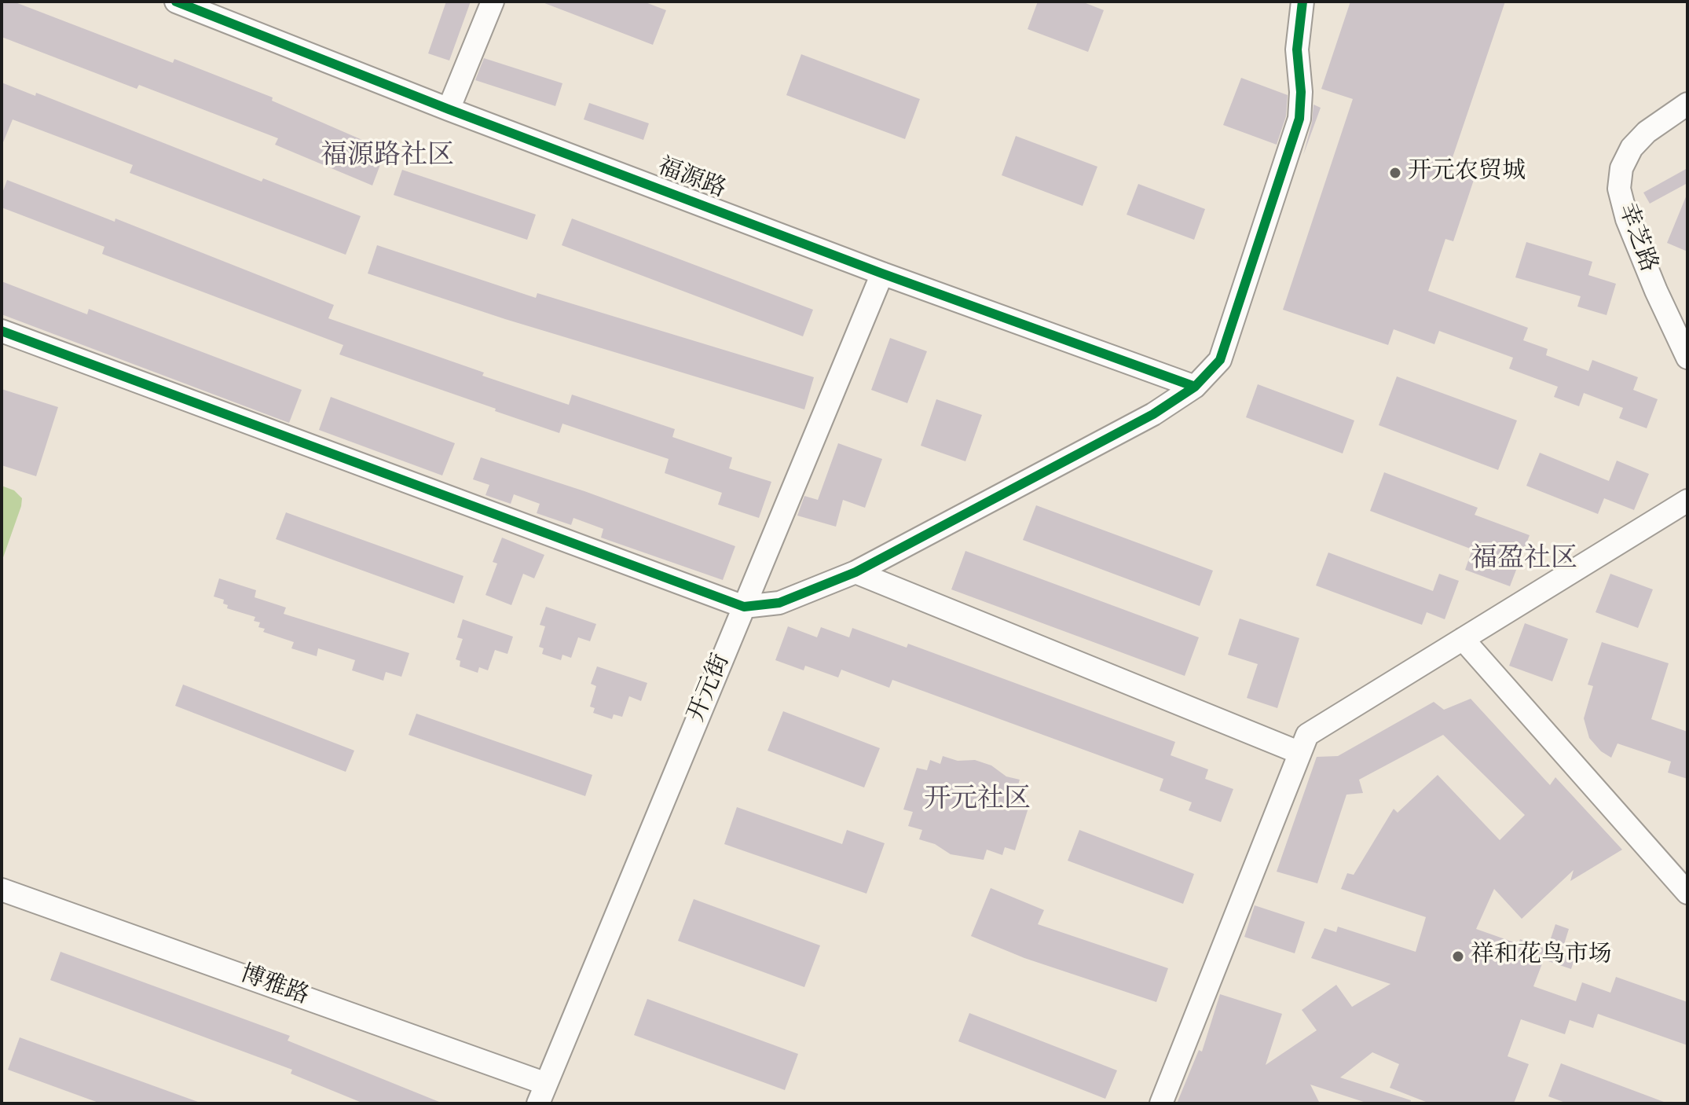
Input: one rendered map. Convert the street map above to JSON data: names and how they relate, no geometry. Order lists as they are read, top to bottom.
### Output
{
  "streets": {
    "street": [
      "福源路",
      "幸芝路",
      "开元街",
      "博雅路"
    ]
  },
  "crossings": [
    ["福源路", "开元街"],
    ["开元街", "博雅路"]
  ],
  "districts": ["福源路社区", "福盈社区", "开元社区"],
  "places": ["开元农贸城", "祥和花鸟市场"]
}
